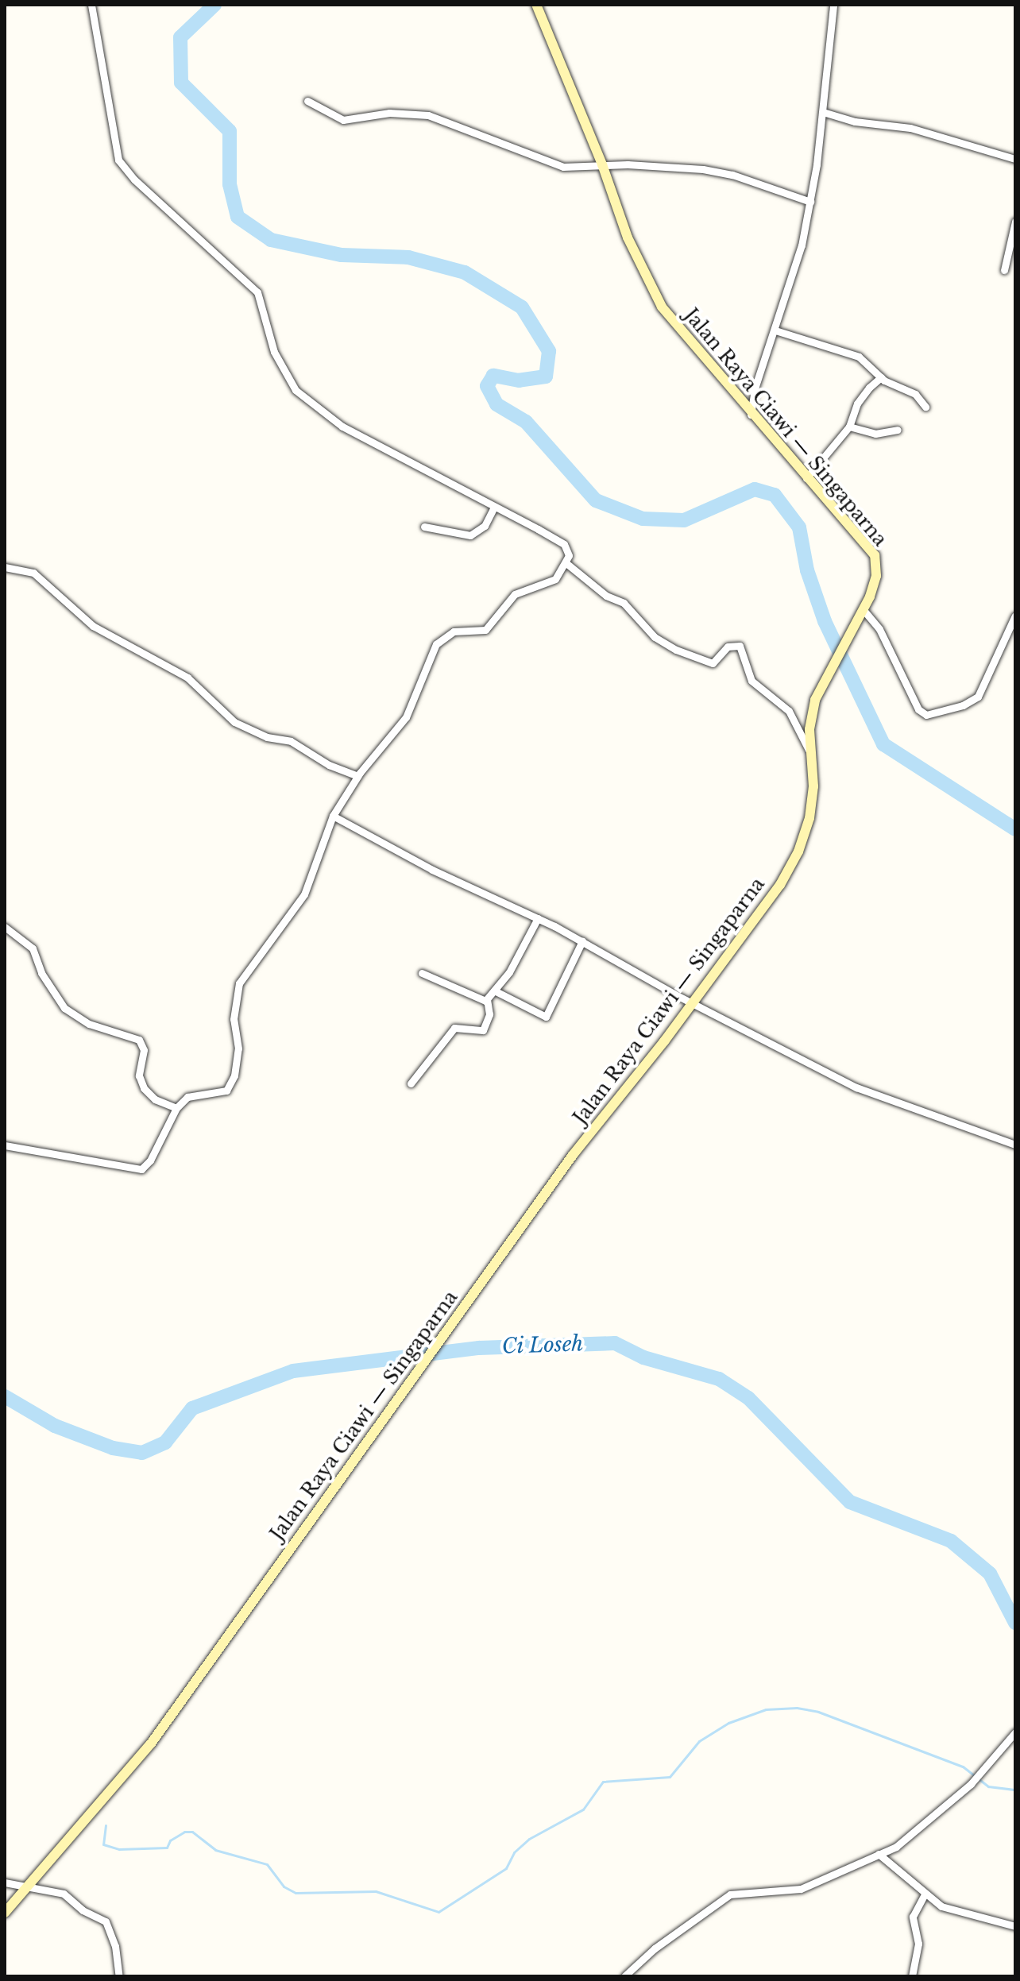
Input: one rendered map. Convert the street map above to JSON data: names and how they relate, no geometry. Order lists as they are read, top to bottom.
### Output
{
  "streets": {
    "main road": ["Jalan Raya Ciawi — Singaparna"]
  },
  "water": ["Ci Loseh"]
}
